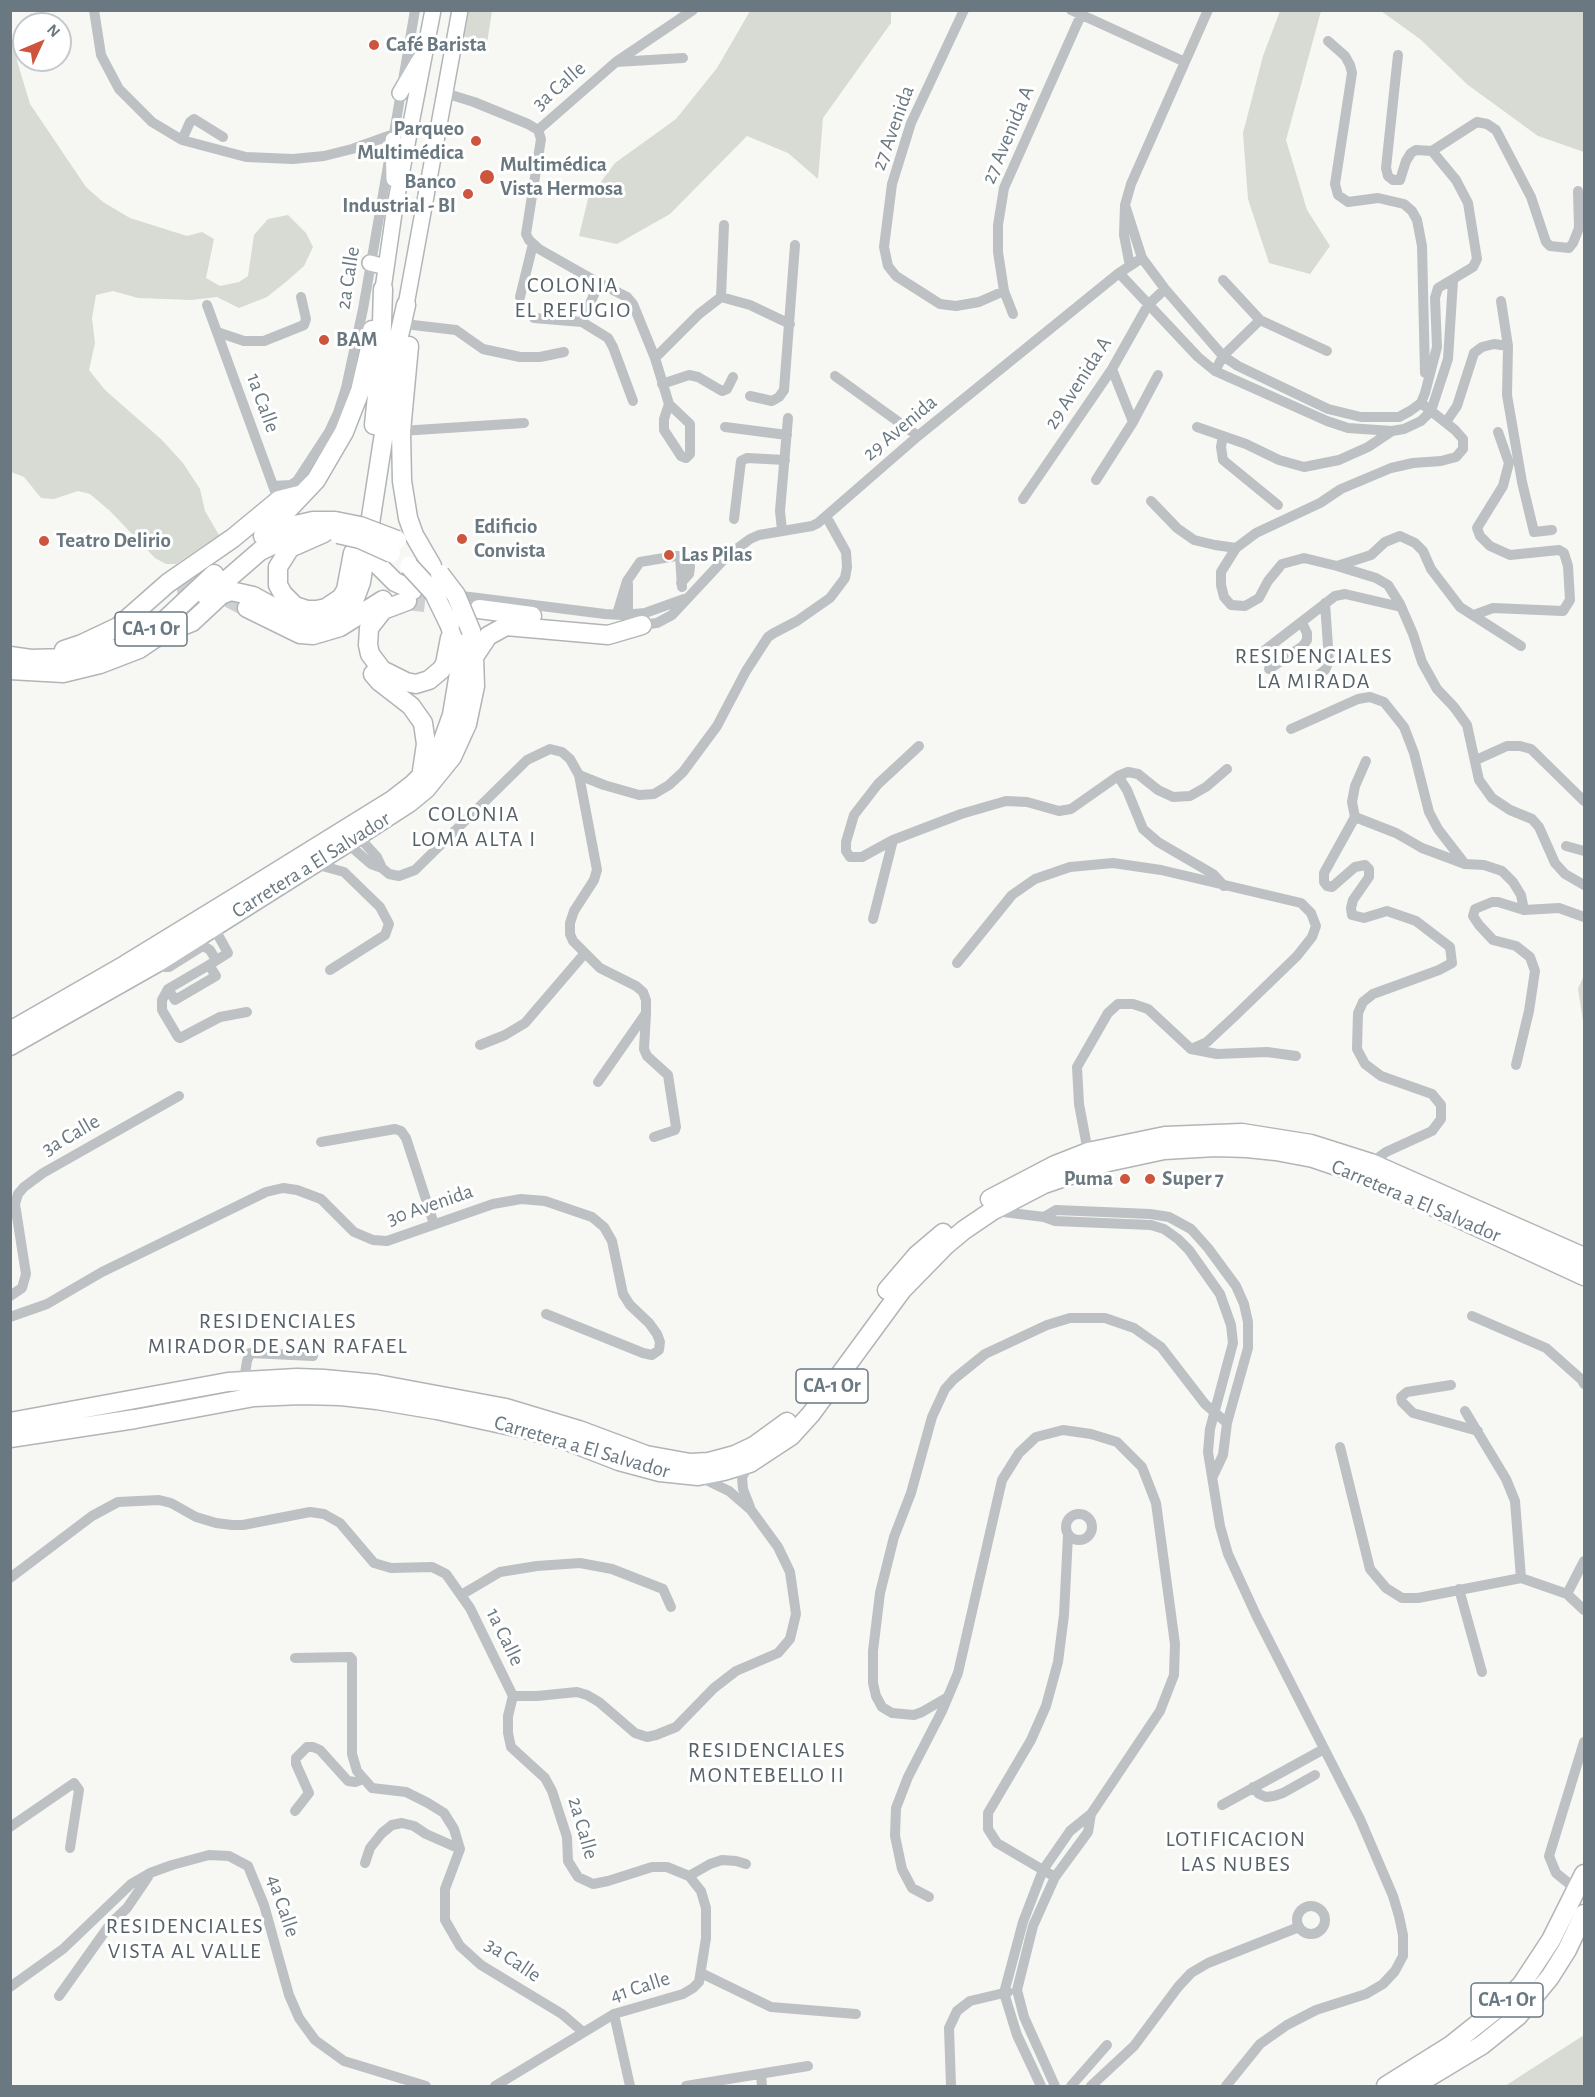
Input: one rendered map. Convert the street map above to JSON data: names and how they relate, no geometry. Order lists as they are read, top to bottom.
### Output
{
  "streets": {
    "highway": ["CA-1 Or", "Carretera a El Salvador"],
    "street": [
      "3a Calle",
      "27 Avenida",
      "27 Avenida A",
      "2a Calle",
      "29 Avenida A",
      "1a Calle",
      "29 Avenida",
      "30 Avenida",
      "4a Calle",
      "41 Calle"
    ]
  },
  "crossings": [
    ["3a Calle", "41 Calle"],
    ["27 Avenida", "27 Avenida A"],
    ["2a Calle", "1a Calle"],
    ["CA-1 Or", "Carretera a El Salvador"]
  ],
  "districts": [
    "COLONIA EL REFUGIO",
    "RESIDENCIALES LA MIRADA",
    "COLONIA LOMA ALTA I",
    "RESIDENCIALES MIRADOR DE SAN RAFAEL",
    "RESIDENCIALES MONTEBELLO II",
    "LOTIFICACION LAS NUBES",
    "RESIDENCIALES VISTA AL VALLE"
  ],
  "places": [
    "Café Barista",
    "Parqueo Multimédica",
    "Multimédica Vista Hermosa",
    "Banco Industrial - BI",
    "BAM",
    "Edificio Convista",
    "Teatro Delirio",
    "Las Pilas",
    "Puma",
    "Super 7"
  ],
  "north": "top right"
}
